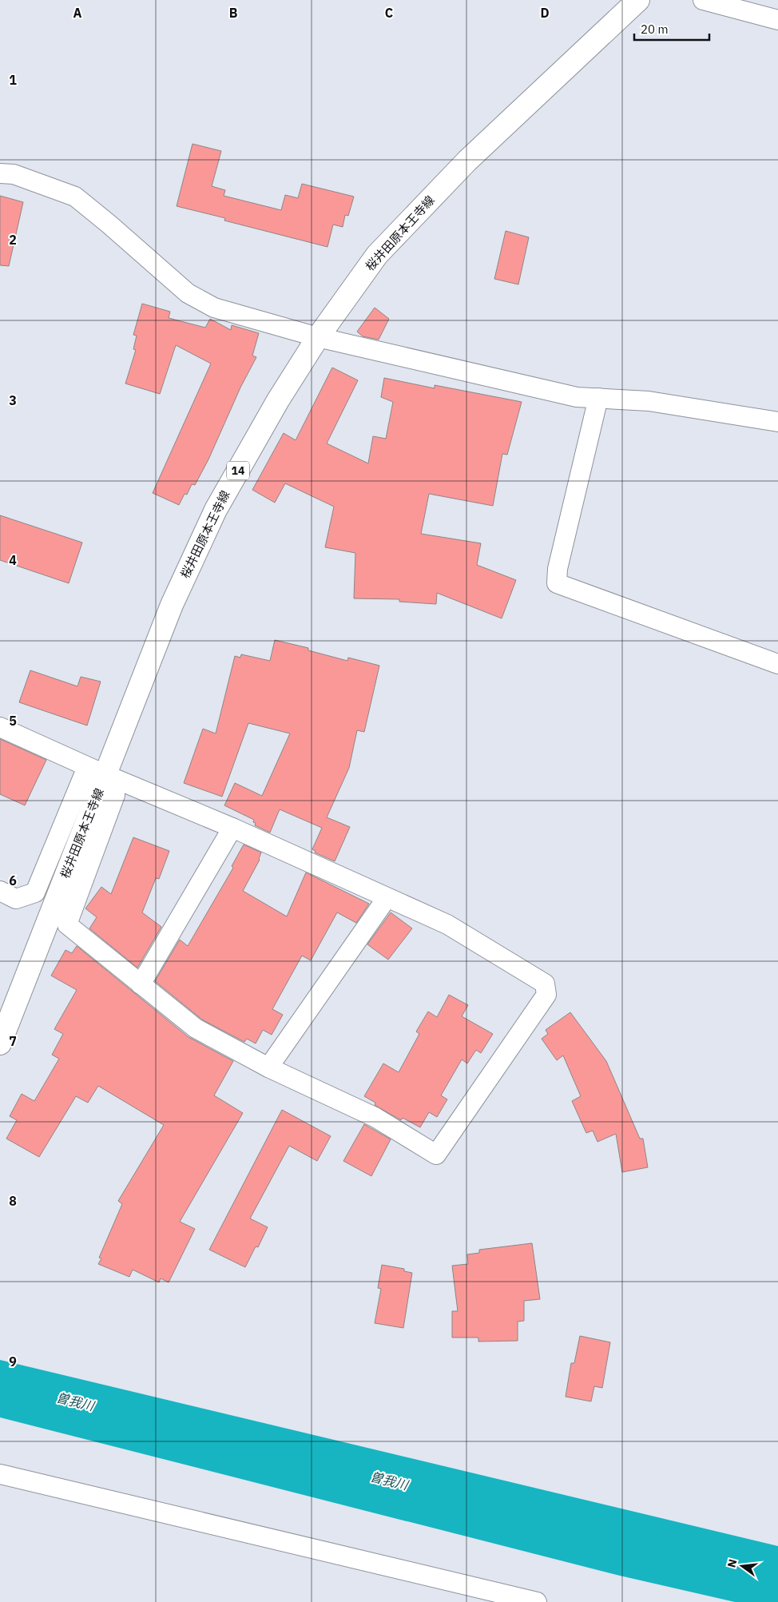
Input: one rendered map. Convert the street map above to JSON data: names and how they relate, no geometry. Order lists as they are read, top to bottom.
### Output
{
  "streets": {
    "main road": ["桜井田原本王寺線", "14"]
  },
  "water": ["曽我川"],
  "scale_bar": "20 m",
  "north": "left",
  "grid": {
    "columns": [
      "A",
      "B",
      "C",
      "D"
    ],
    "rows": [
      "1",
      "2",
      "3",
      "4",
      "5",
      "6",
      "7",
      "8",
      "9"
    ]
  }
}
